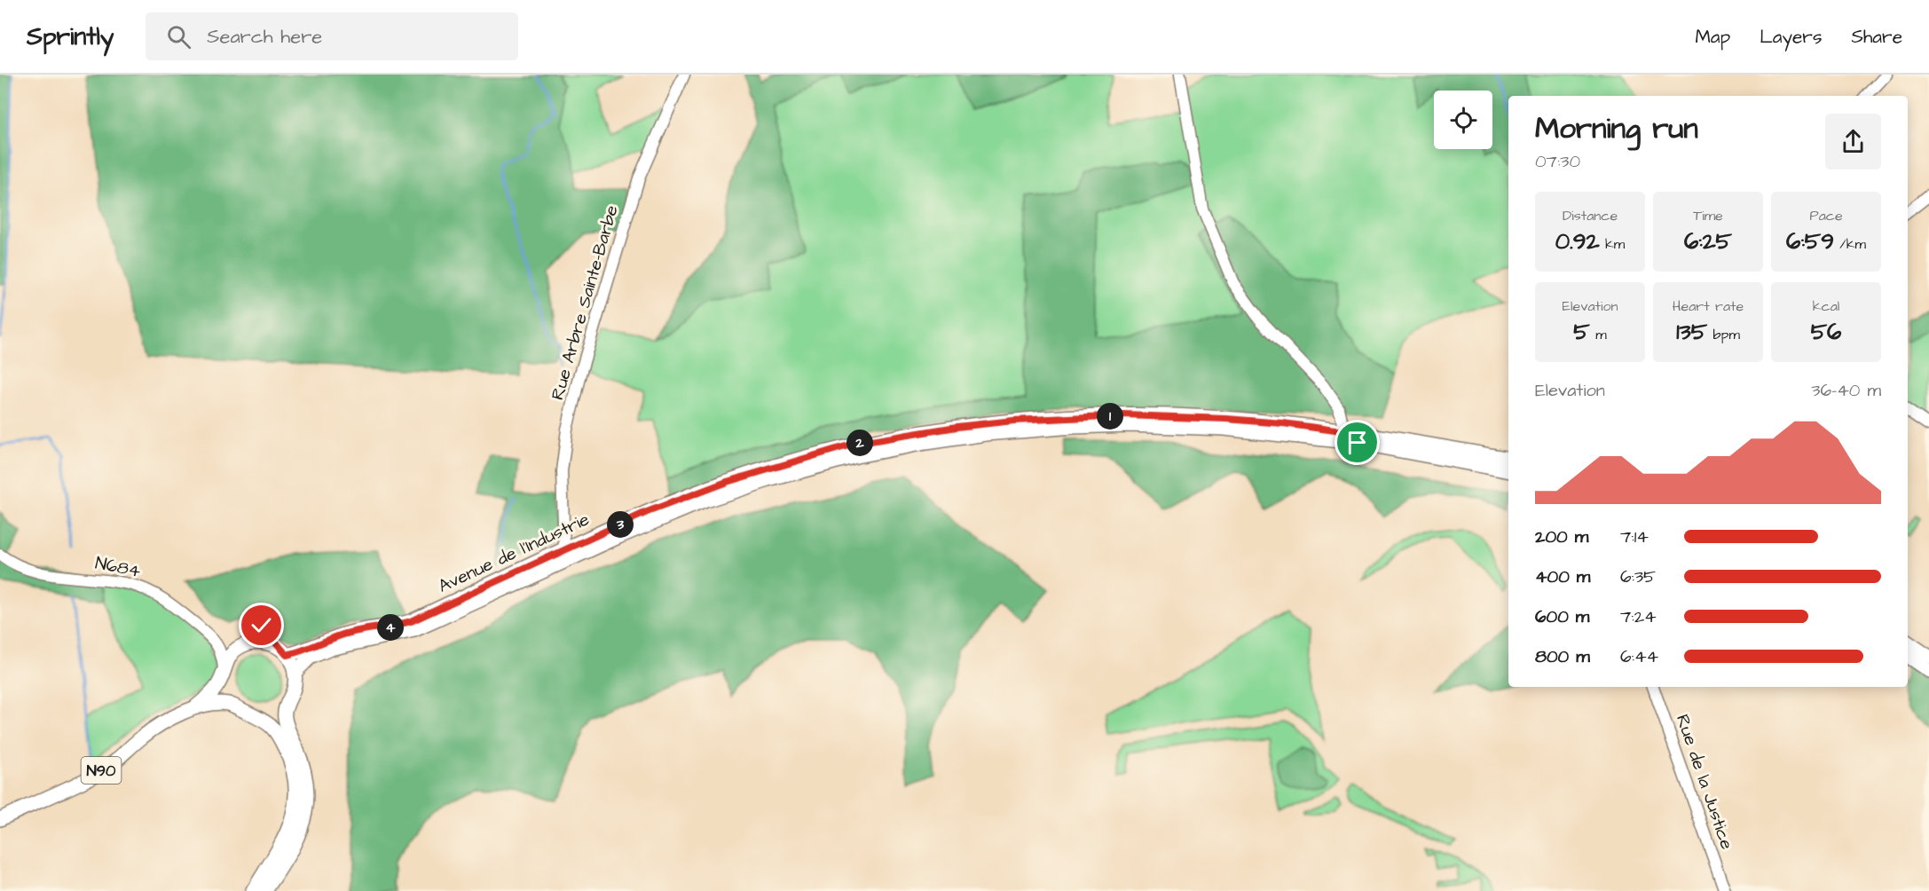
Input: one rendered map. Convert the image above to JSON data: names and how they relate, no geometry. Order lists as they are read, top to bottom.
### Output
{
  "streets": {
    "main road": ["Avenue de l'Industrie", "N90"],
    "street": ["Rue Arbre Sainte-Barbe", "N684", "Rue de la Justice"]
  },
  "crossings": [
    ["Rue Arbre Sainte-Barbe", "Avenue de l'Industrie"],
    ["Avenue de l'Industrie", "N684"],
    ["Avenue de l'Industrie", "N90"],
    ["N684", "N90"]
  ],
  "page": {
    "header": "Sprintly",
    "search": "Search here",
    "nav": ["Map", "Layers", "Share"],
    "heading": ["Morning run", "07:30"],
    "stats": [
      ["Distance", "0.92 km"],
      ["Time", "6:25"],
      ["Pace", "6:59 /km"],
      ["Elevation", "5 m"],
      ["Heart rate", "135 bpm"],
      ["kcal", "56"]
    ],
    "chart": ["Elevation", "36–40 m"],
    "pins": [
      "1",
      "2",
      "3",
      "4"
    ],
    "list": [
      {
        "name": "200 m",
        "note": "7:14"
      },
      {
        "name": "400 m",
        "note": "6:35"
      },
      {
        "name": "600 m",
        "note": "7:24"
      },
      {
        "name": "800 m",
        "note": "6:44"
      }
    ]
  }
}
